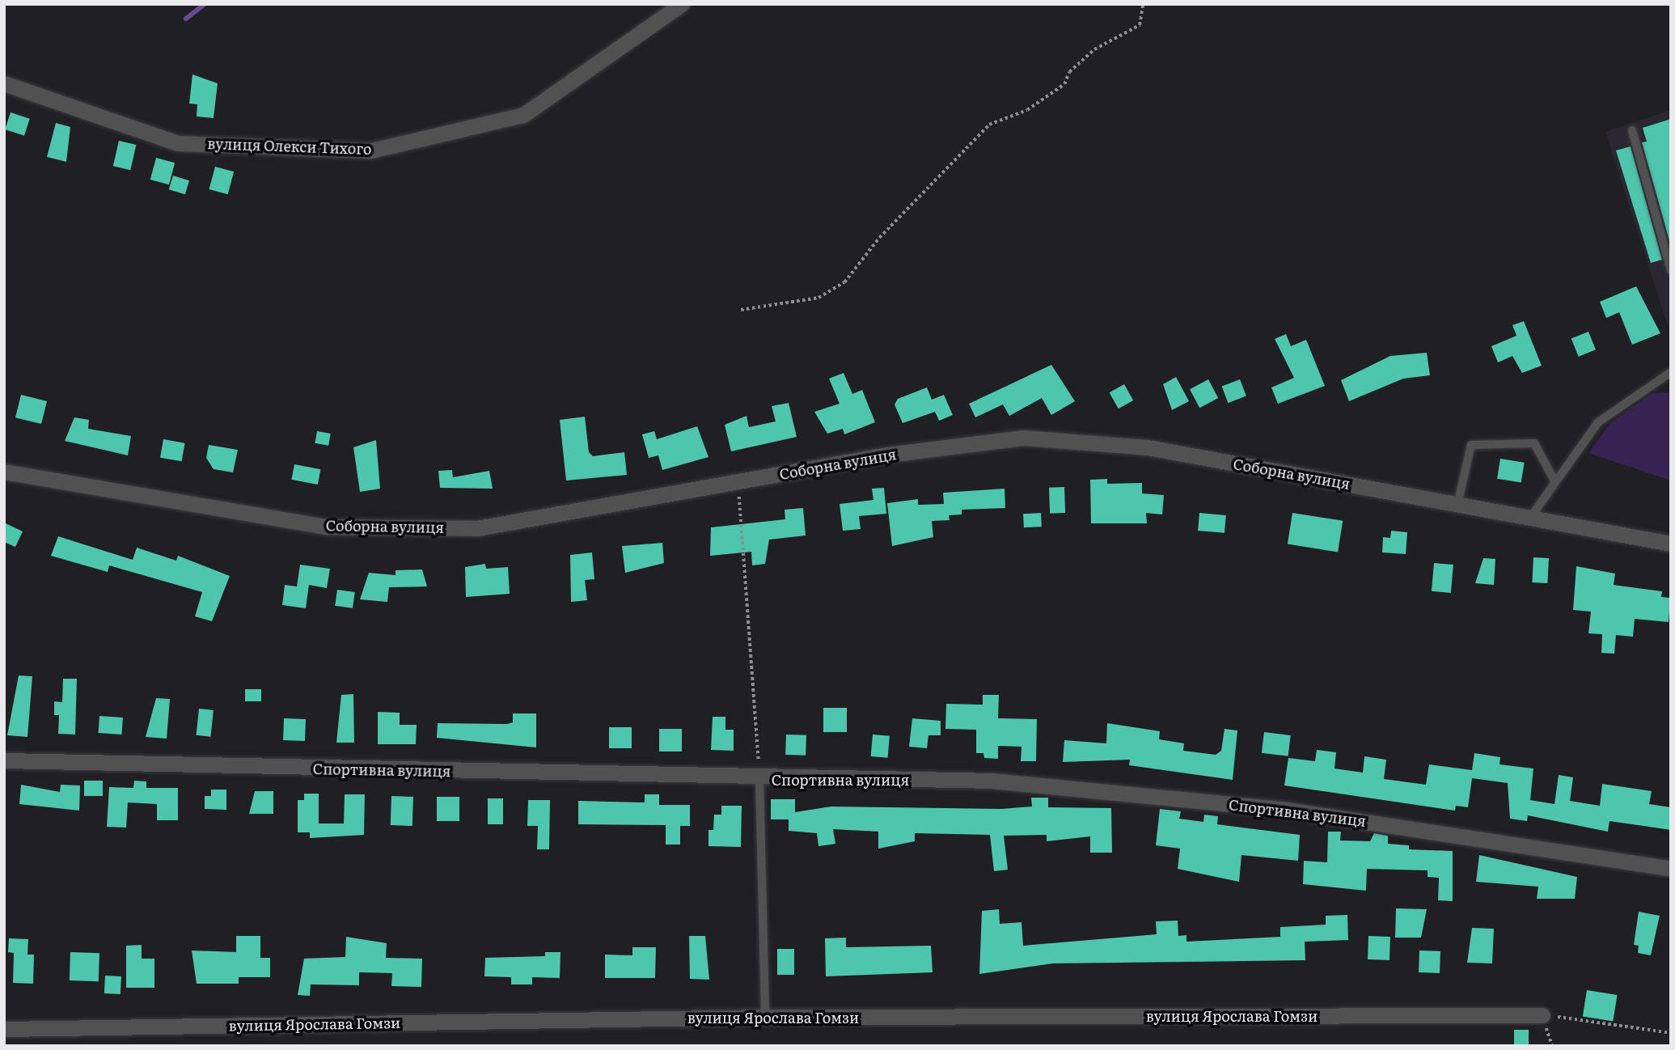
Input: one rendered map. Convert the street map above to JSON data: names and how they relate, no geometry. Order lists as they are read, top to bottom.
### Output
{
  "streets": {
    "street": [
      "вулиця Олекси Тихого",
      "Соборна вулиця",
      "Спортивна вулиця",
      "вулиця Ярослава Гомзи"
    ]
  }
}
